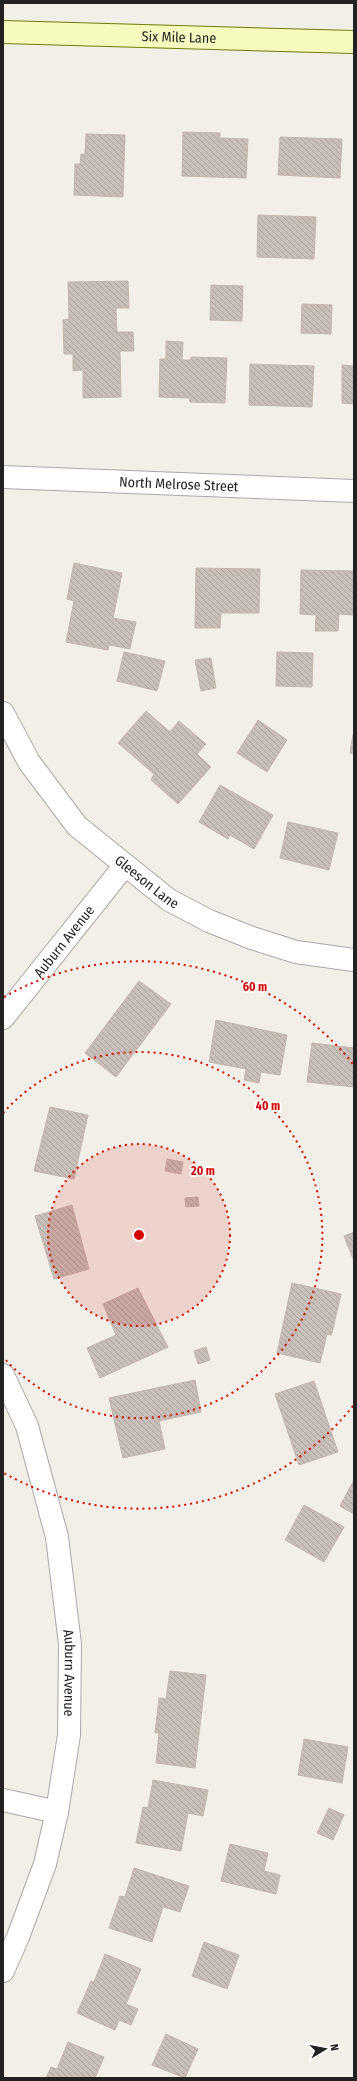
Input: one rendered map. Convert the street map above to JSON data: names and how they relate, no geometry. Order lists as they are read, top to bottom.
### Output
{
  "streets": {
    "street": [
      "Six Mile Lane",
      "North Melrose Street",
      "Gleeson Lane",
      "Auburn Avenue"
    ]
  },
  "crossings": [
    ["Gleeson Lane", "Auburn Avenue"]
  ],
  "north": "right",
  "rings": ["60 m", "40 m", "20 m"]
}
